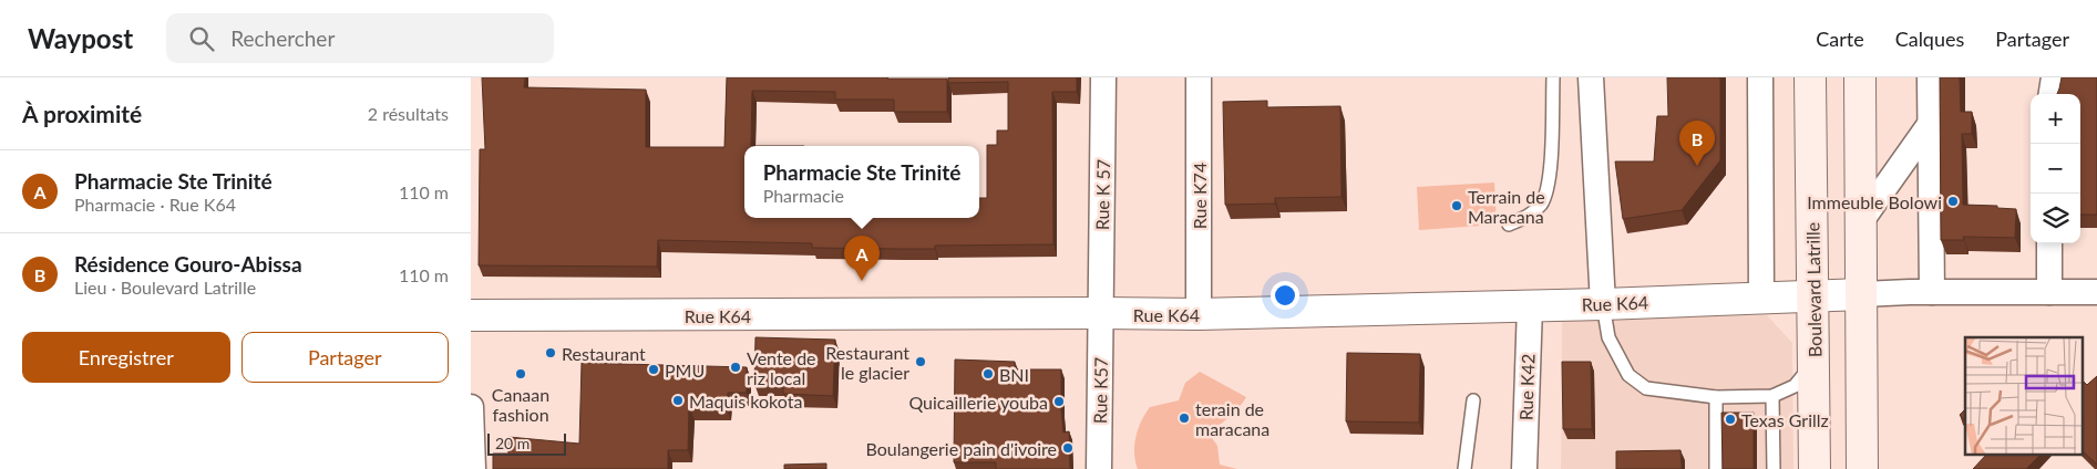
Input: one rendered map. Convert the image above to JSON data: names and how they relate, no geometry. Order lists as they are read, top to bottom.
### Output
{
  "streets": {
    "main road": ["Boulevard Latrille"],
    "street": [
      "Rue K 57",
      "Rue K74",
      "Rue K64",
      "Rue K42",
      "Rue K57"
    ]
  },
  "crossings": [
    ["Rue K 57", "Rue K64"],
    ["Rue K 57", "Rue K57"],
    ["Rue K74", "Rue K64"],
    ["Boulevard Latrille", "Rue K64"],
    ["Rue K64", "Rue K42"],
    ["Rue K64", "Rue K57"]
  ],
  "places": [
    "Immeuble Bolowi",
    "Terrain de Maracana",
    "Restaurant",
    "Restaurant le glacier",
    "Vente de riz local",
    "PMU",
    "Canaan fashion",
    "BNI",
    "Maquis kokota",
    "Quicaillerie youba",
    "terain de maracana",
    "Texas Grillz",
    "Boulangerie pain d'ivoire"
  ],
  "scale_bar": "20 m",
  "page": {
    "header": "Waypost",
    "search": "Rechercher",
    "nav": ["Carte", "Calques", "Partager"],
    "heading": ["À proximité", "2 résultats"],
    "map_buttons": ["+", "−"],
    "pins": ["B", "A"],
    "popup": ["Pharmacie Ste Trinité", "Pharmacie"],
    "list": [
      {
        "mark": "A",
        "name": "Pharmacie Ste Trinité",
        "note": "Pharmacie · Rue K64",
        "value": "110 m"
      },
      {
        "mark": "B",
        "name": "Résidence Gouro-Abissa",
        "note": "Lieu · Boulevard Latrille",
        "value": "110 m"
      }
    ],
    "buttons": ["Enregistrer", "Partager"],
    "scale": "20 m"
  }
}
